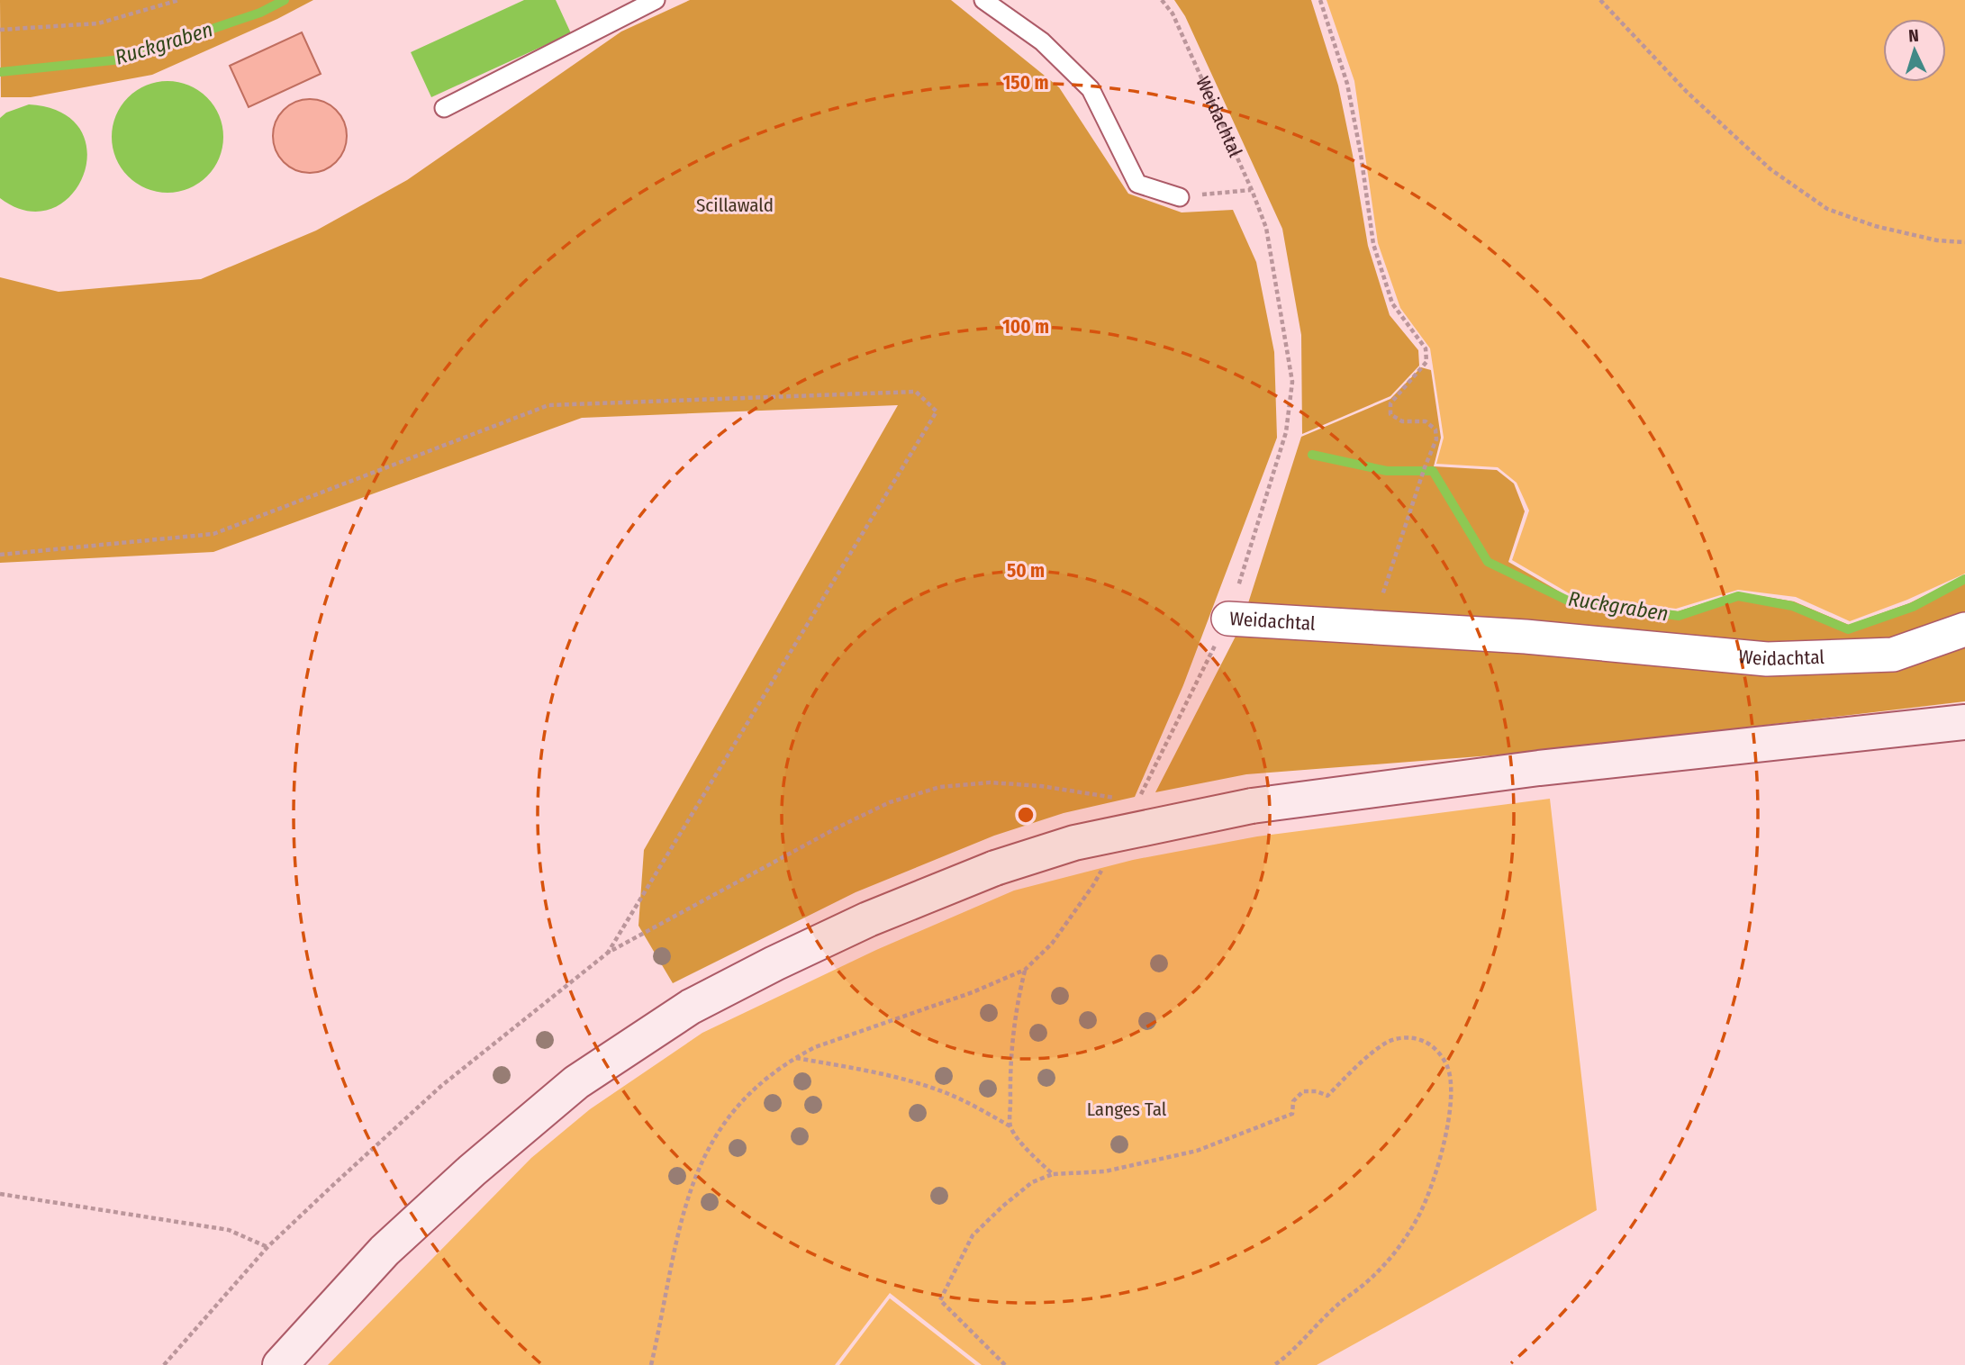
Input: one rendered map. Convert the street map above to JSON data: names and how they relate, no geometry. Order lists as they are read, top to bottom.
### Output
{
  "streets": {
    "street": ["Weidachtal"]
  },
  "water": ["Ruckgraben"],
  "parks": ["Scillawald", "Langes Tal"],
  "north": "top",
  "rings": ["150 m", "100 m", "50 m"]
}
